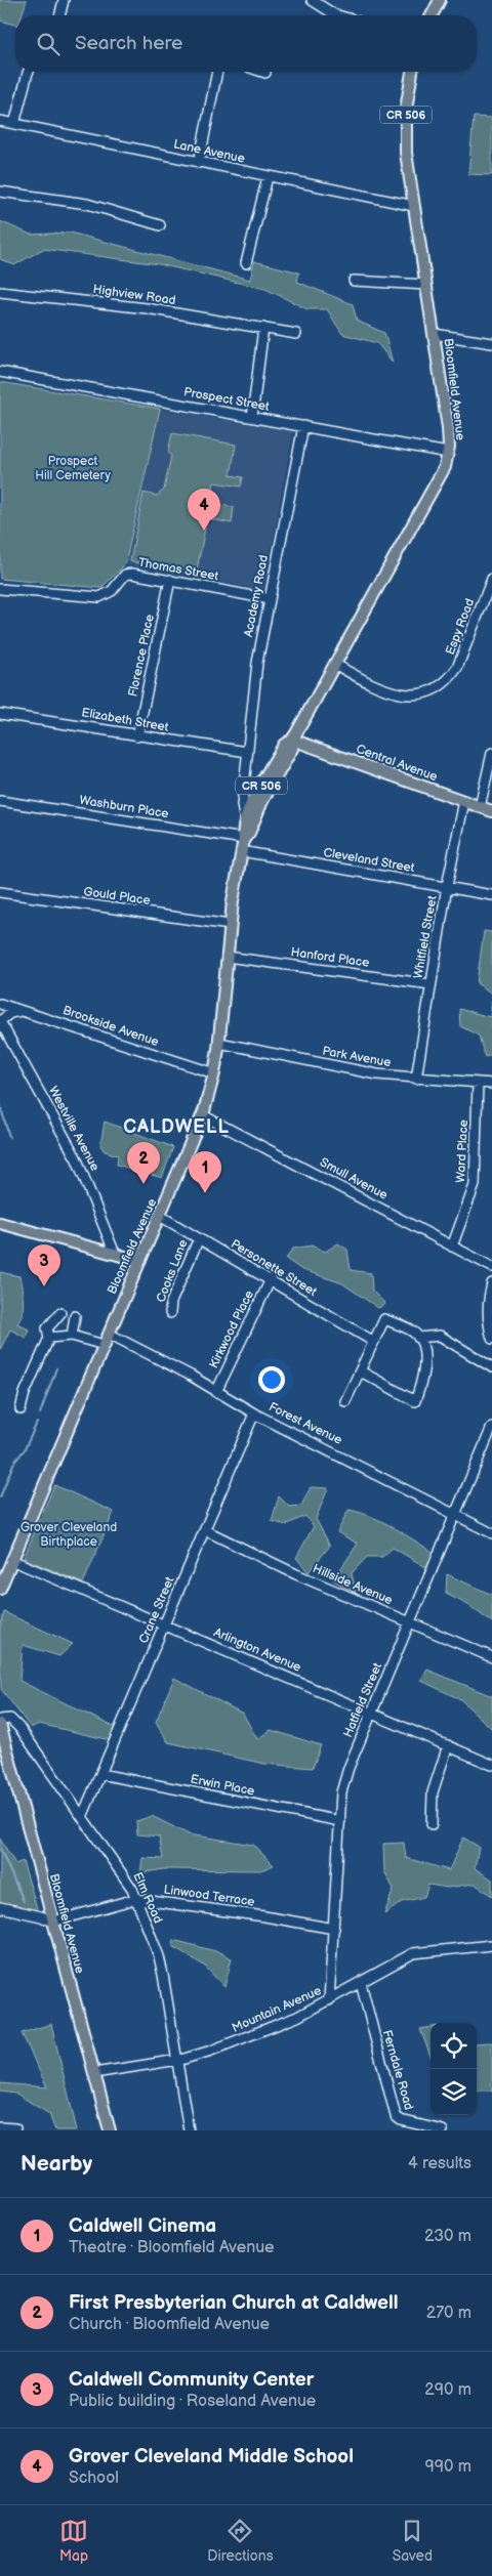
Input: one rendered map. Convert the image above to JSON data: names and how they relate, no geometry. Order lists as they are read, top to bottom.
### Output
{
  "streets": {
    "main road": ["CR 506", "Bloomfield Avenue", "Central Avenue"],
    "street": [
      "Lane Avenue",
      "Highview Road",
      "Prospect Street",
      "Thomas Street",
      "Academy Road",
      "Espy Road",
      "Florence Place",
      "Elizabeth Street",
      "Washburn Place",
      "Cleveland Street",
      "Gould Place",
      "Whitfield Street",
      "Hanford Place",
      "Brookside Avenue",
      "Park Avenue",
      "Westville Avenue",
      "Ward Place",
      "Smull Avenue",
      "Personette Street",
      "Cooks Lane",
      "Kirkwood Place",
      "Forest Avenue",
      "Hillside Avenue",
      "Crane Street",
      "Arlington Avenue",
      "Hatfield Street",
      "Erwin Place",
      "Linwood Terrace",
      "Elm Road",
      "Mountain Avenue",
      "Ferndale Road"
    ]
  },
  "crossings": [
    ["Lane Avenue", "Bloomfield Avenue"],
    ["Bloomfield Avenue", "Prospect Street"],
    ["Bloomfield Avenue", "Academy Road"],
    ["Bloomfield Avenue", "Espy Road"],
    ["Bloomfield Avenue", "Central Avenue"],
    ["Bloomfield Avenue", "Washburn Place"],
    ["Bloomfield Avenue", "Cleveland Street"],
    ["Bloomfield Avenue", "Gould Place"],
    ["Bloomfield Avenue", "Hanford Place"],
    ["Bloomfield Avenue", "Brookside Avenue"],
    ["Bloomfield Avenue", "Park Avenue"],
    ["Bloomfield Avenue", "Smull Avenue"],
    ["Bloomfield Avenue", "Personette Street"],
    ["Bloomfield Avenue", "Forest Avenue"],
    ["Bloomfield Avenue", "Arlington Avenue"],
    ["Bloomfield Avenue", "Linwood Terrace"],
    ["Bloomfield Avenue", "Mountain Avenue"],
    ["Prospect Street", "Academy Road"],
    ["Thomas Street", "Academy Road"],
    ["Thomas Street", "Florence Place"],
    ["Academy Road", "Elizabeth Street"],
    ["Florence Place", "Elizabeth Street"],
    ["Central Avenue", "Whitfield Street"],
    ["Cleveland Street", "Whitfield Street"],
    ["Whitfield Street", "Hanford Place"],
    ["Whitfield Street", "Park Avenue"],
    ["Park Avenue", "Ward Place"],
    ["Ward Place", "Smull Avenue"],
    ["Personette Street", "Cooks Lane"],
    ["Personette Street", "Kirkwood Place"],
    ["Kirkwood Place", "Forest Avenue"],
    ["Forest Avenue", "Crane Street"],
    ["Forest Avenue", "Hatfield Street"],
    ["Hillside Avenue", "Crane Street"],
    ["Hillside Avenue", "Hatfield Street"],
    ["Crane Street", "Arlington Avenue"],
    ["Crane Street", "Erwin Place"],
    ["Crane Street", "Elm Road"],
    ["Arlington Avenue", "Hatfield Street"],
    ["Hatfield Street", "Erwin Place"],
    ["Hatfield Street", "Linwood Terrace"],
    ["Hatfield Street", "Mountain Avenue"],
    ["Linwood Terrace", "Elm Road"],
    ["Elm Road", "Mountain Avenue"],
    ["Mountain Avenue", "Ferndale Road"]
  ],
  "districts": ["CALDWELL"],
  "parks": ["Prospect Hill Cemetery", "Grover Cleveland Birthplace"],
  "page": {
    "search": "Search here",
    "pins": [
      "4",
      "2",
      "1",
      "3"
    ],
    "heading": ["Nearby", "4 results"],
    "list": [
      {
        "mark": "1",
        "name": "Caldwell Cinema",
        "note": "Theatre · Bloomfield Avenue",
        "value": "230 m"
      },
      {
        "mark": "2",
        "name": "First Presbyterian Church at Caldwell",
        "note": "Church · Bloomfield Avenue",
        "value": "270 m"
      },
      {
        "mark": "3",
        "name": "Caldwell Community Center",
        "note": "Public building · Roseland Avenue",
        "value": "290 m"
      },
      {
        "mark": "4",
        "name": "Grover Cleveland Middle School",
        "note": "School",
        "value": "990 m"
      }
    ],
    "nav": ["Map", "Directions", "Saved"]
  }
}
